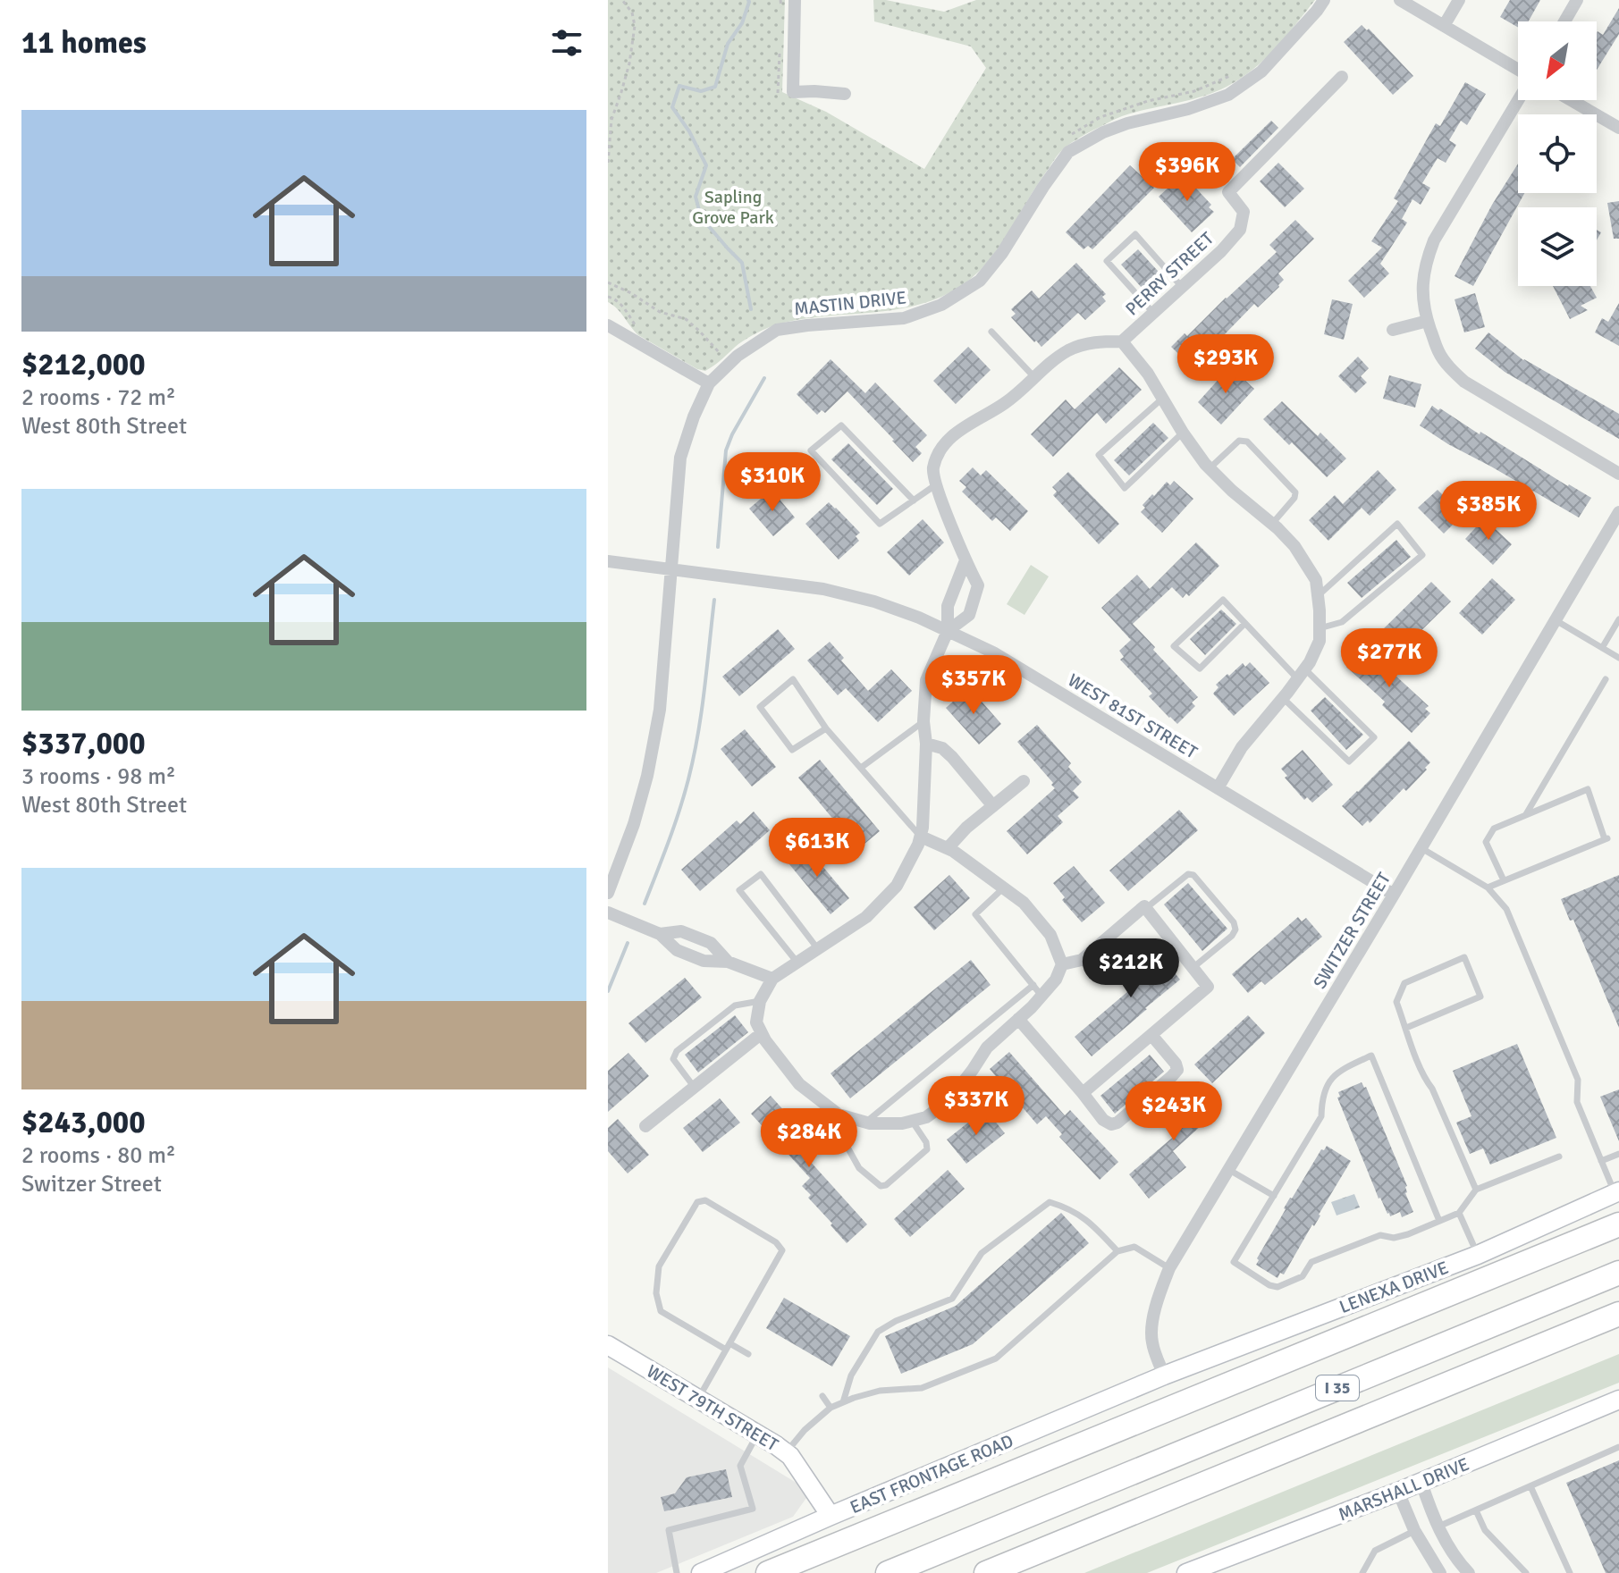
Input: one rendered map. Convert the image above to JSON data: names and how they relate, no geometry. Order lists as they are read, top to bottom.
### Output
{
  "streets": {
    "highway": ["I 35"],
    "street": [
      "PERRY STREET",
      "MASTIN DRIVE",
      "WEST 81ST STREET",
      "SWITZER STREET",
      "LENEXA DRIVE",
      "WEST 79TH STREET",
      "EAST FRONTAGE ROAD",
      "MARSHALL DRIVE"
    ]
  },
  "crossings": [
    ["PERRY STREET", "WEST 81ST STREET"],
    ["MASTIN DRIVE", "WEST 81ST STREET"],
    ["WEST 81ST STREET", "SWITZER STREET"],
    ["SWITZER STREET", "LENEXA DRIVE"],
    ["SWITZER STREET", "EAST FRONTAGE ROAD"],
    ["LENEXA DRIVE", "EAST FRONTAGE ROAD"],
    ["WEST 79TH STREET", "EAST FRONTAGE ROAD"]
  ],
  "parks": ["Sapling Grove Park"],
  "north": "bottom left",
  "page": {
    "heading": "11 homes",
    "list": [
      {
        "name": "$212,000",
        "note": "2 rooms · 72 m² · West 80th Street"
      },
      {
        "name": "$337,000",
        "note": "3 rooms · 98 m² · West 80th Street"
      },
      {
        "name": "$243,000",
        "note": "2 rooms · 80 m² · Switzer Street"
      }
    ],
    "price": [
      "$396K",
      "$293K",
      "$310K",
      "$385K",
      "$277K",
      "$357K",
      "$613K",
      "$212K",
      "$337K",
      "$243K",
      "$284K"
    ]
  }
}
